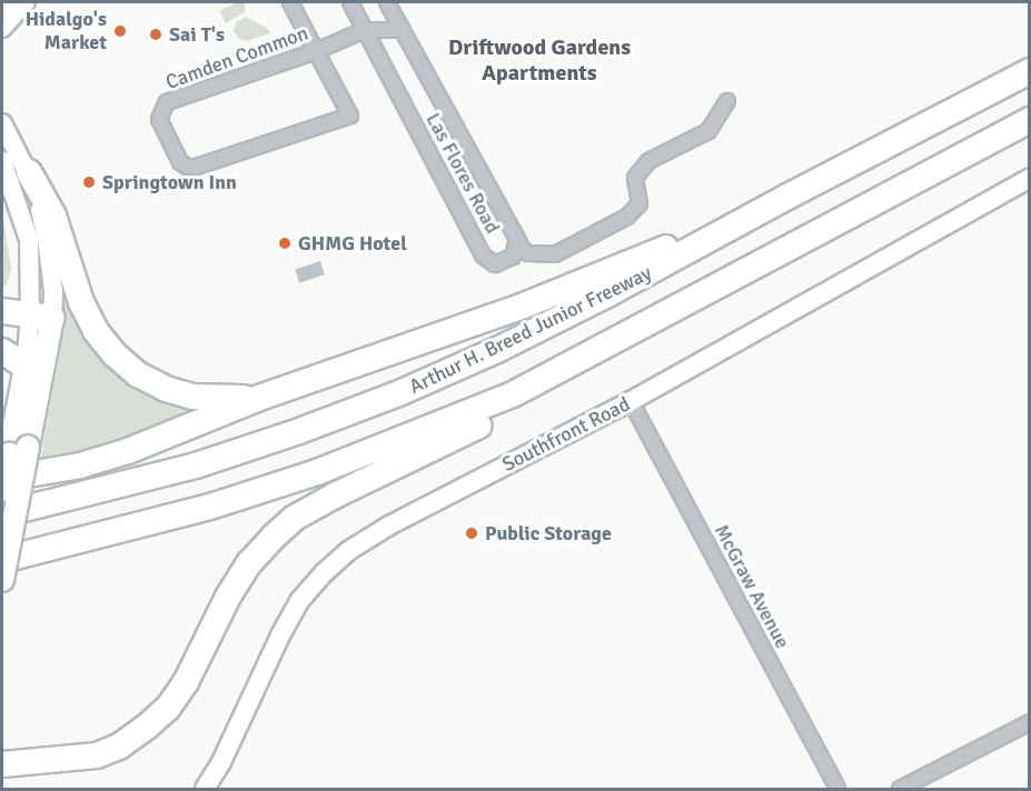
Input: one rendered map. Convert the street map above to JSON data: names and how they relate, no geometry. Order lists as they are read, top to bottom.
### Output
{
  "streets": {
    "highway": ["Arthur H. Breed Junior Freeway"],
    "street": [
      "Camden Common",
      "Las Flores Road",
      "Southfront Road",
      "McGraw Avenue"
    ]
  },
  "crossings": [
    ["Camden Common", "Las Flores Road"],
    ["Southfront Road", "McGraw Avenue"]
  ],
  "districts": ["Driftwood Gardens Apartments"],
  "places": [
    "Hidalgo's Market",
    "Sai T's",
    "Springtown Inn",
    "GHMG Hotel",
    "Public Storage"
  ]
}
